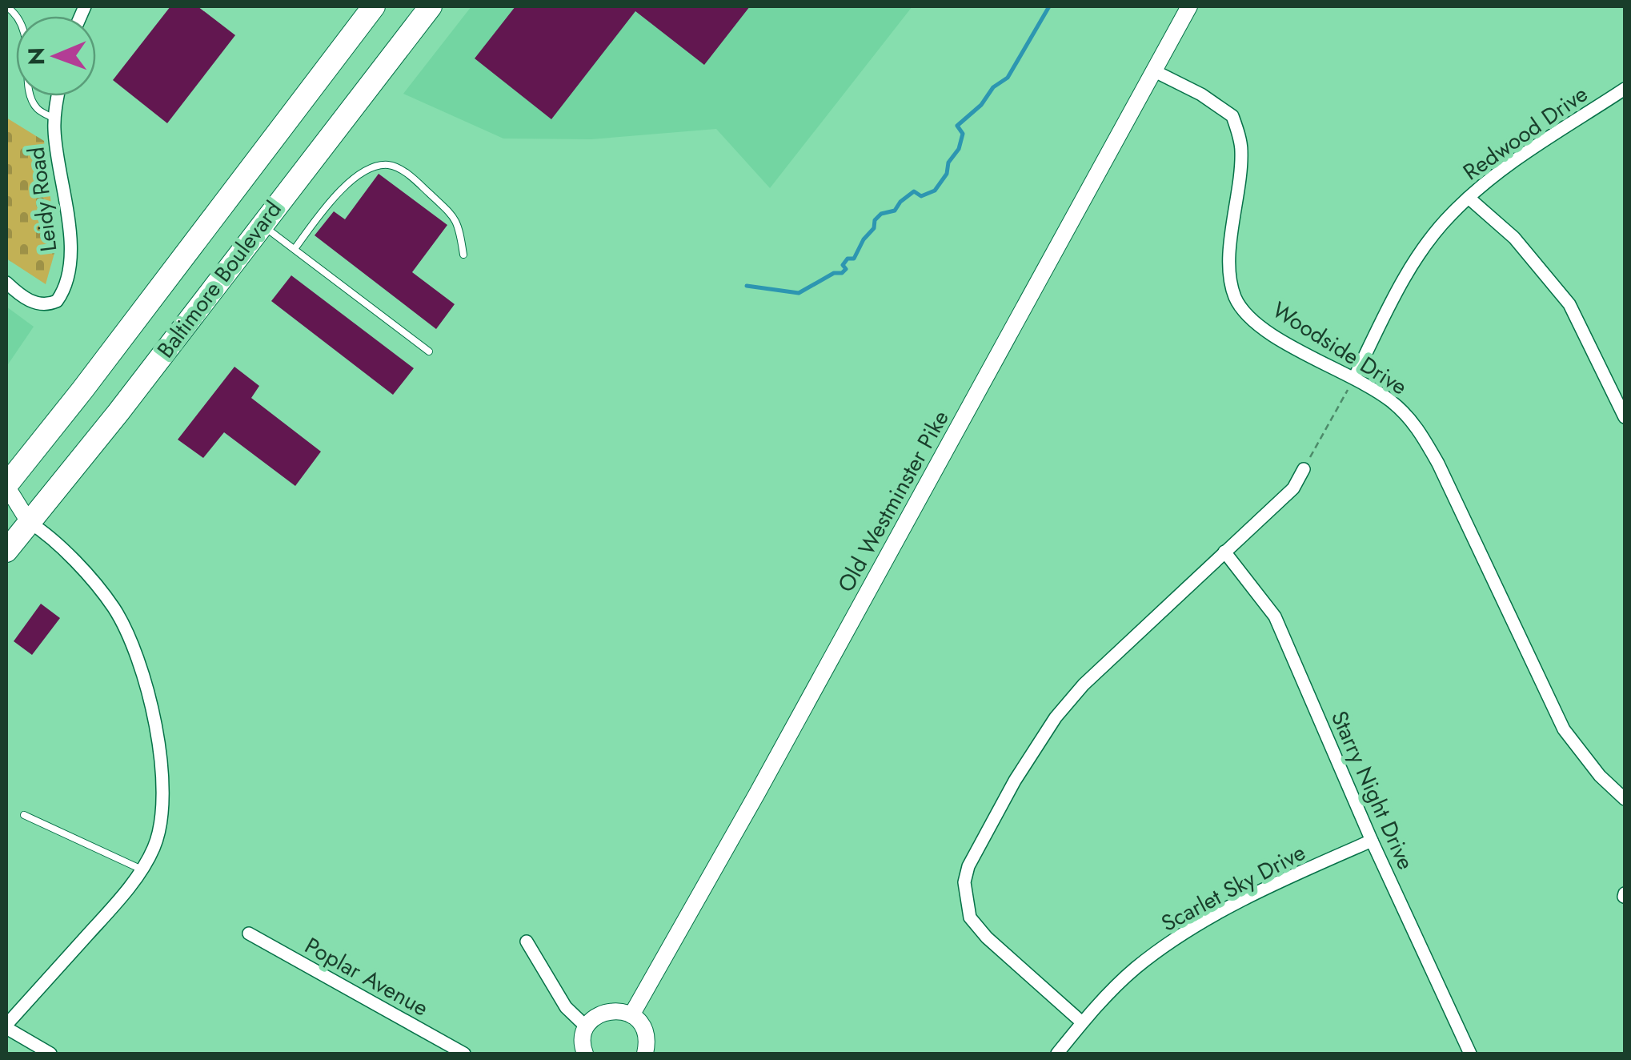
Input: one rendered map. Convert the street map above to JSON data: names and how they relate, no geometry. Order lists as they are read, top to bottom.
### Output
{
  "streets": {
    "highway": ["Baltimore Boulevard"],
    "main road": ["Old Westminster Pike"],
    "street": [
      "Redwood Drive",
      "Leidy Road",
      "Woodside Drive",
      "Starry Night Drive",
      "Scarlet Sky Drive",
      "Poplar Avenue"
    ]
  },
  "crossings": [
    ["Redwood Drive", "Woodside Drive"],
    ["Woodside Drive", "Old Westminster Pike"],
    ["Starry Night Drive", "Scarlet Sky Drive"]
  ],
  "north": "left"
}
